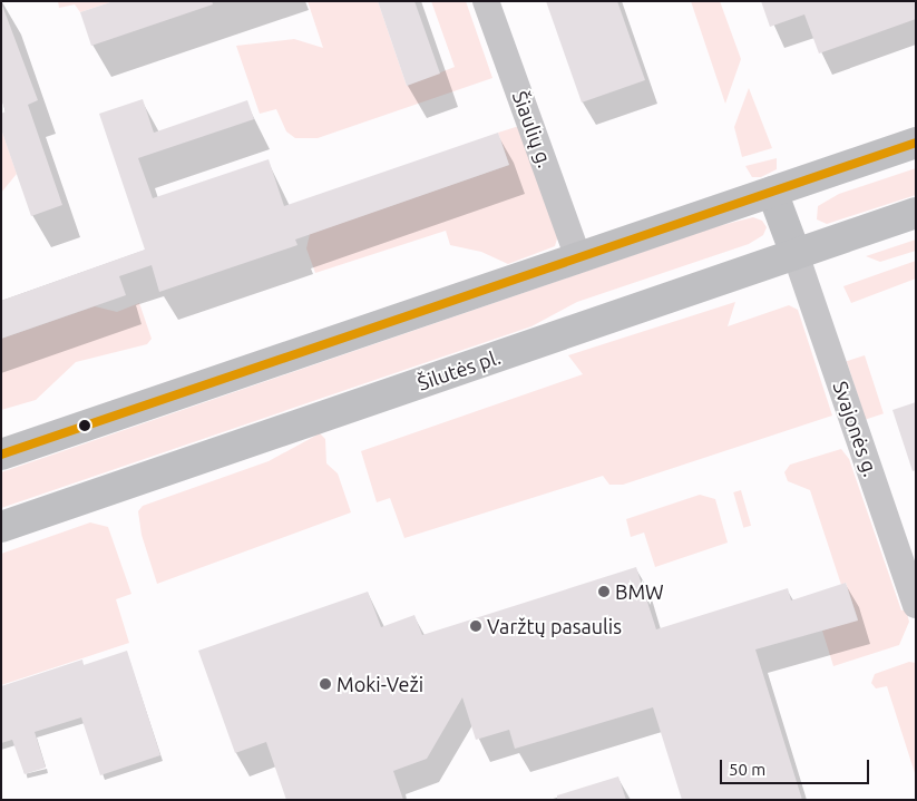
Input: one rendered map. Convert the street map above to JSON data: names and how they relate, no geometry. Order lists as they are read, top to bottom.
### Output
{
  "streets": {
    "main road": ["Šilutės pl."],
    "street": ["Šiaulių g.", "Svajonės g."]
  },
  "crossings": [
    ["Šilutės pl.", "Svajonės g."]
  ],
  "places": ["BMW", "Varžtų pasaulis", "Moki-Veži"],
  "scale_bar": "50 m"
}
